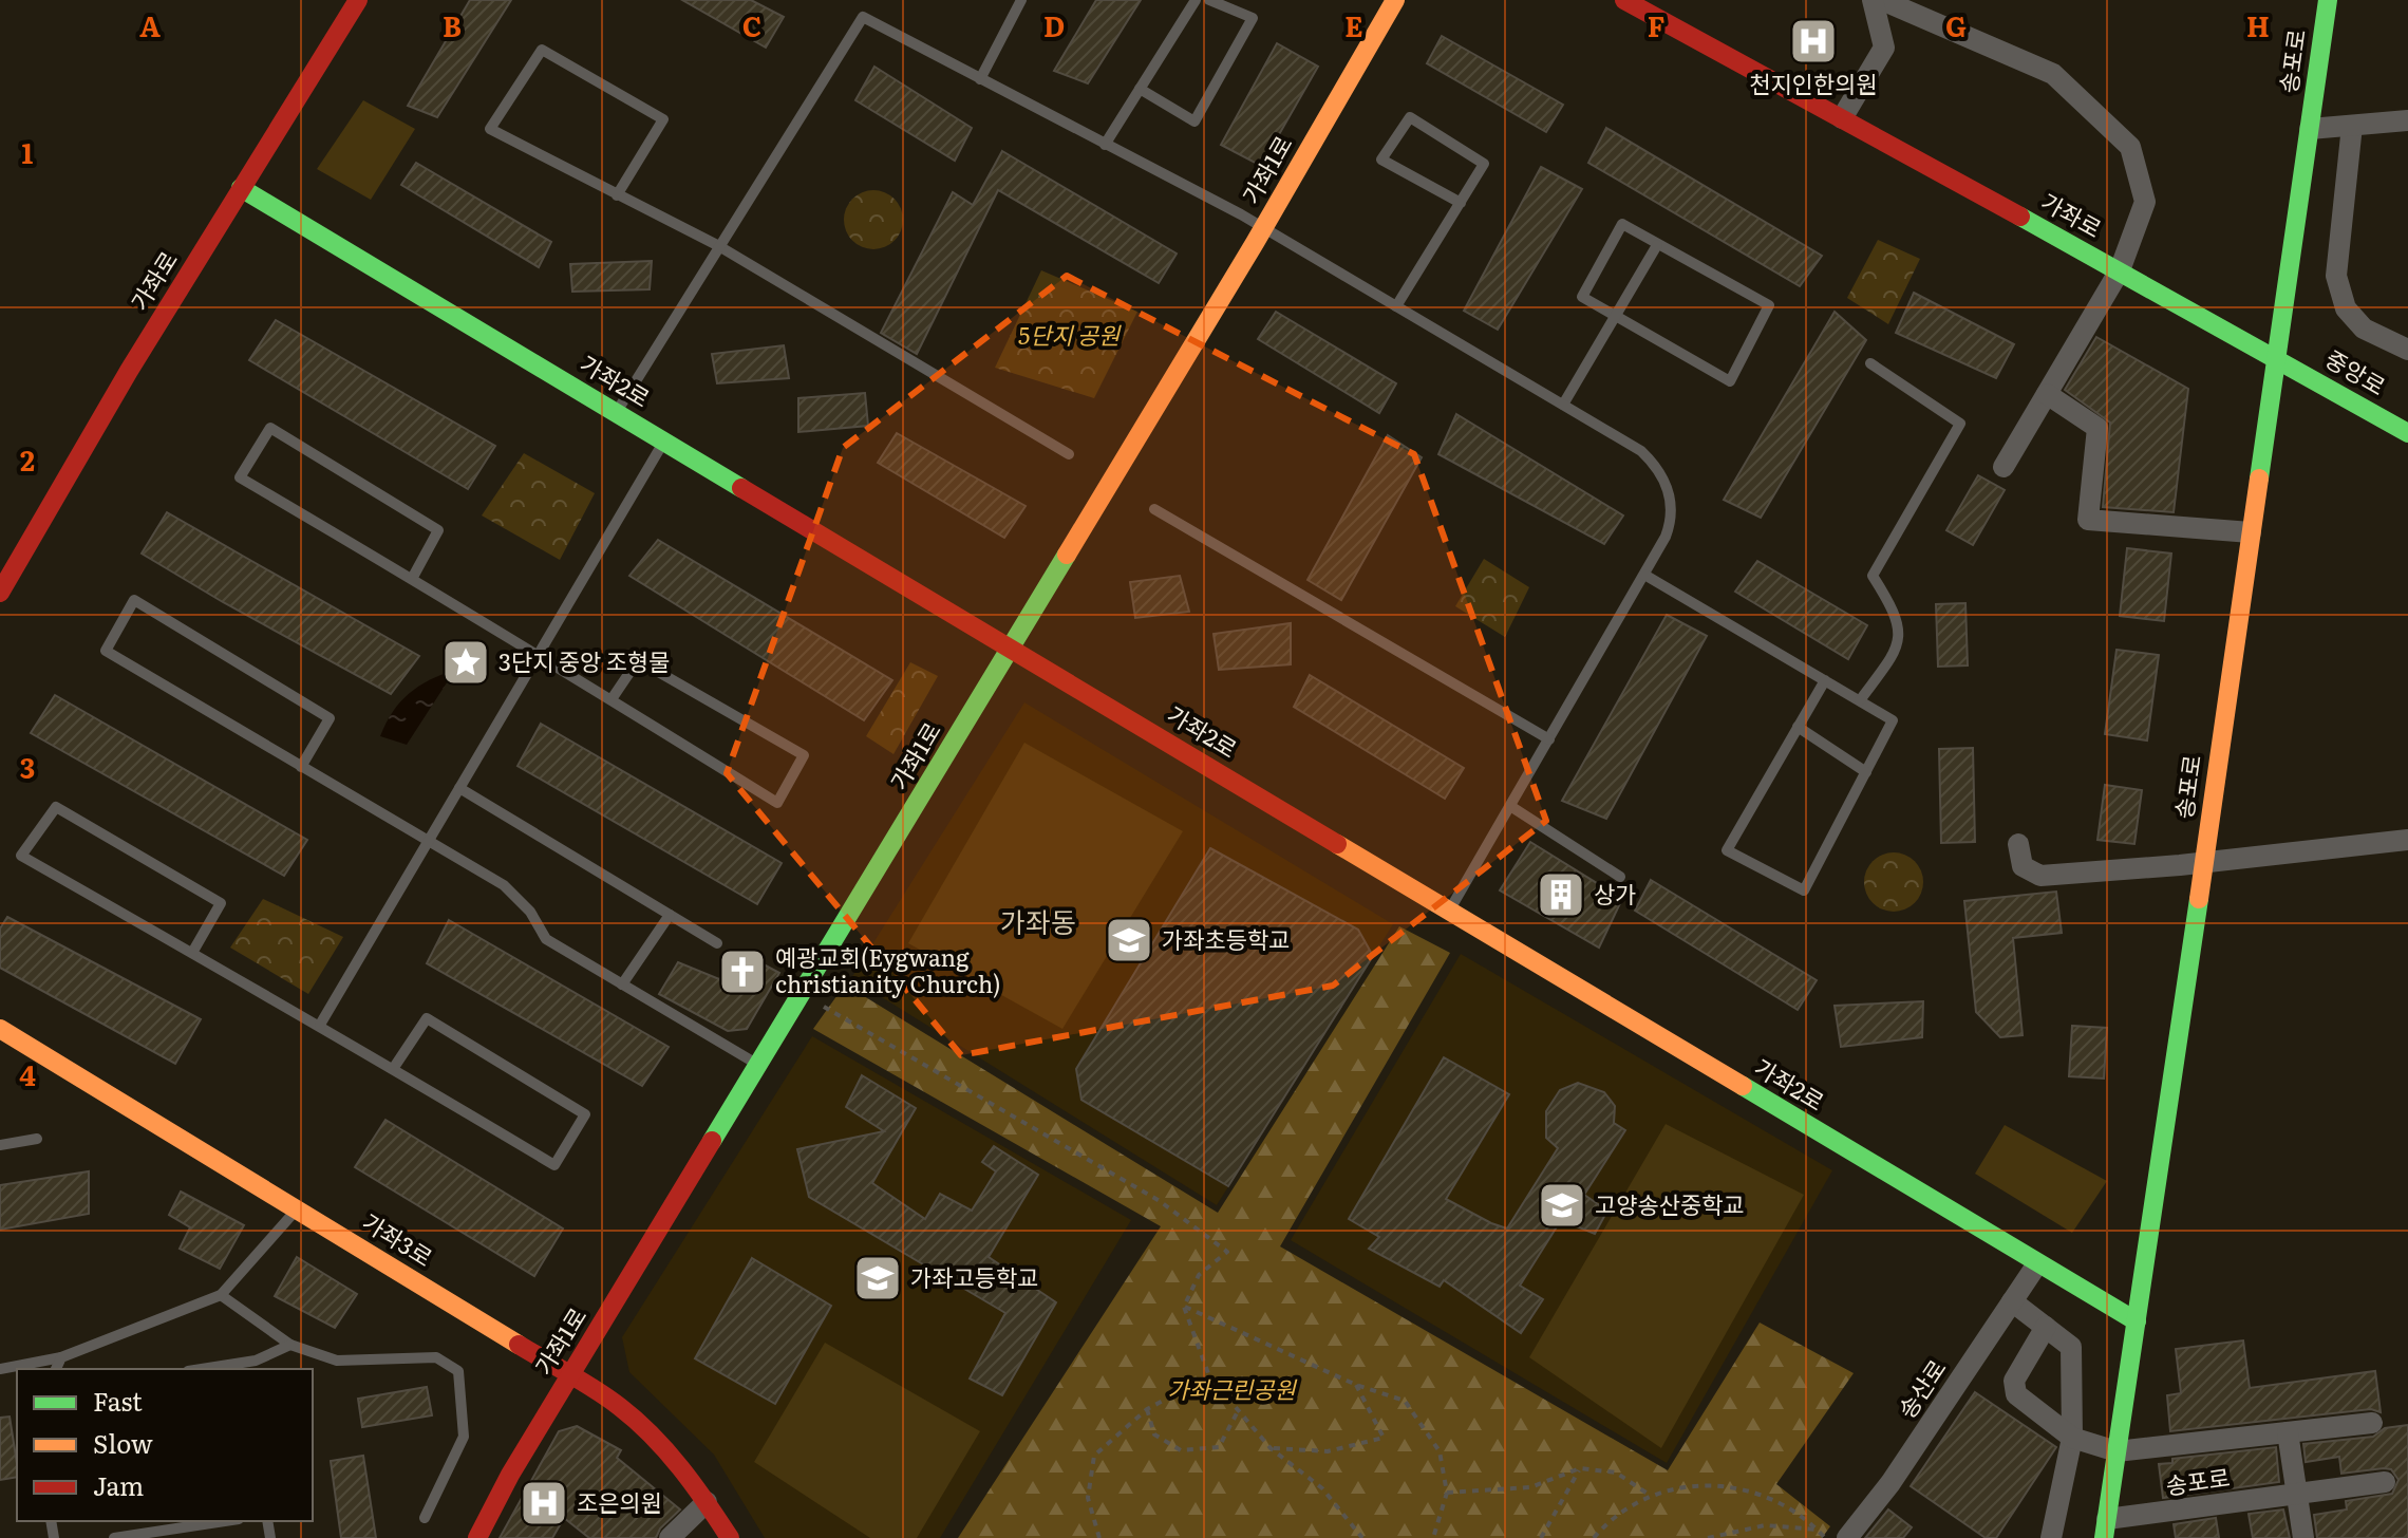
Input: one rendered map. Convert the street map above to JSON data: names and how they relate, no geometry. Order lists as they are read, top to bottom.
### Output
{
  "streets": {
    "street": [
      "송포로",
      "가좌1로",
      "가좌로",
      "중앙로",
      "가좌2로",
      "가좌3로",
      "송산로"
    ]
  },
  "crossings": [
    ["송포로", "가좌로"],
    ["송포로", "중앙로"],
    ["송포로", "가좌2로"],
    ["가좌1로", "가좌2로"],
    ["가좌1로", "가좌3로"],
    ["가좌로", "중앙로"],
    ["가좌로", "가좌2로"],
    ["가좌2로", "송산로"]
  ],
  "districts": ["가좌동"],
  "parks": ["5단지 공원", "가좌근린공원"],
  "places": {
    "hospital": ["천지인한의원", "조은의원"],
    "place": ["3단지 중앙 조형물"],
    "building": ["상가"],
    "school or university": ["가좌초등학교", "고양송산중학교", "가좌고등학교"],
    "church": ["예광교회(Eygwang christianity Church)"]
  },
  "legend": ["Fast", "Slow", "Jam"],
  "grid": {
    "columns": [
      "A",
      "B",
      "C",
      "D",
      "E",
      "F",
      "G",
      "H"
    ],
    "rows": [
      "1",
      "2",
      "3",
      "4"
    ]
  }
}
